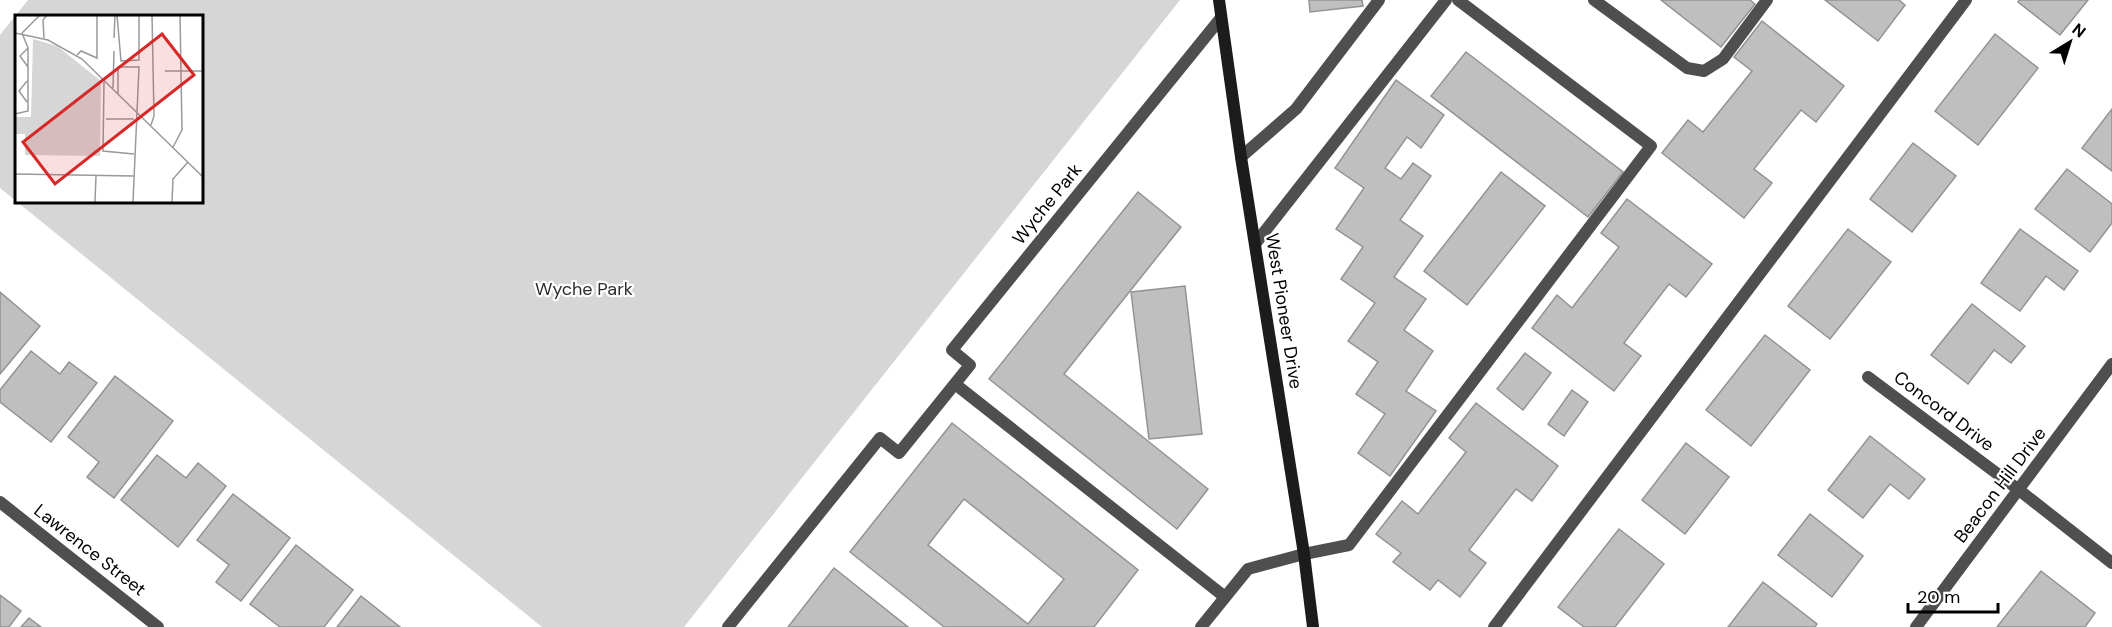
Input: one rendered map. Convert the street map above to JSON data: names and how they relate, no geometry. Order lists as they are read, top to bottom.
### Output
{
  "streets": {
    "main road": ["West Pioneer Drive"],
    "street": [
      "Wyche Park",
      "Concord Drive",
      "Beacon Hill Drive",
      "Lawrence Street"
    ]
  },
  "crossings": [
    ["Wyche Park", "West Pioneer Drive"],
    ["Concord Drive", "Beacon Hill Drive"]
  ],
  "parks": ["Wyche Park"],
  "scale_bar": "20 m",
  "north": "top right"
}
